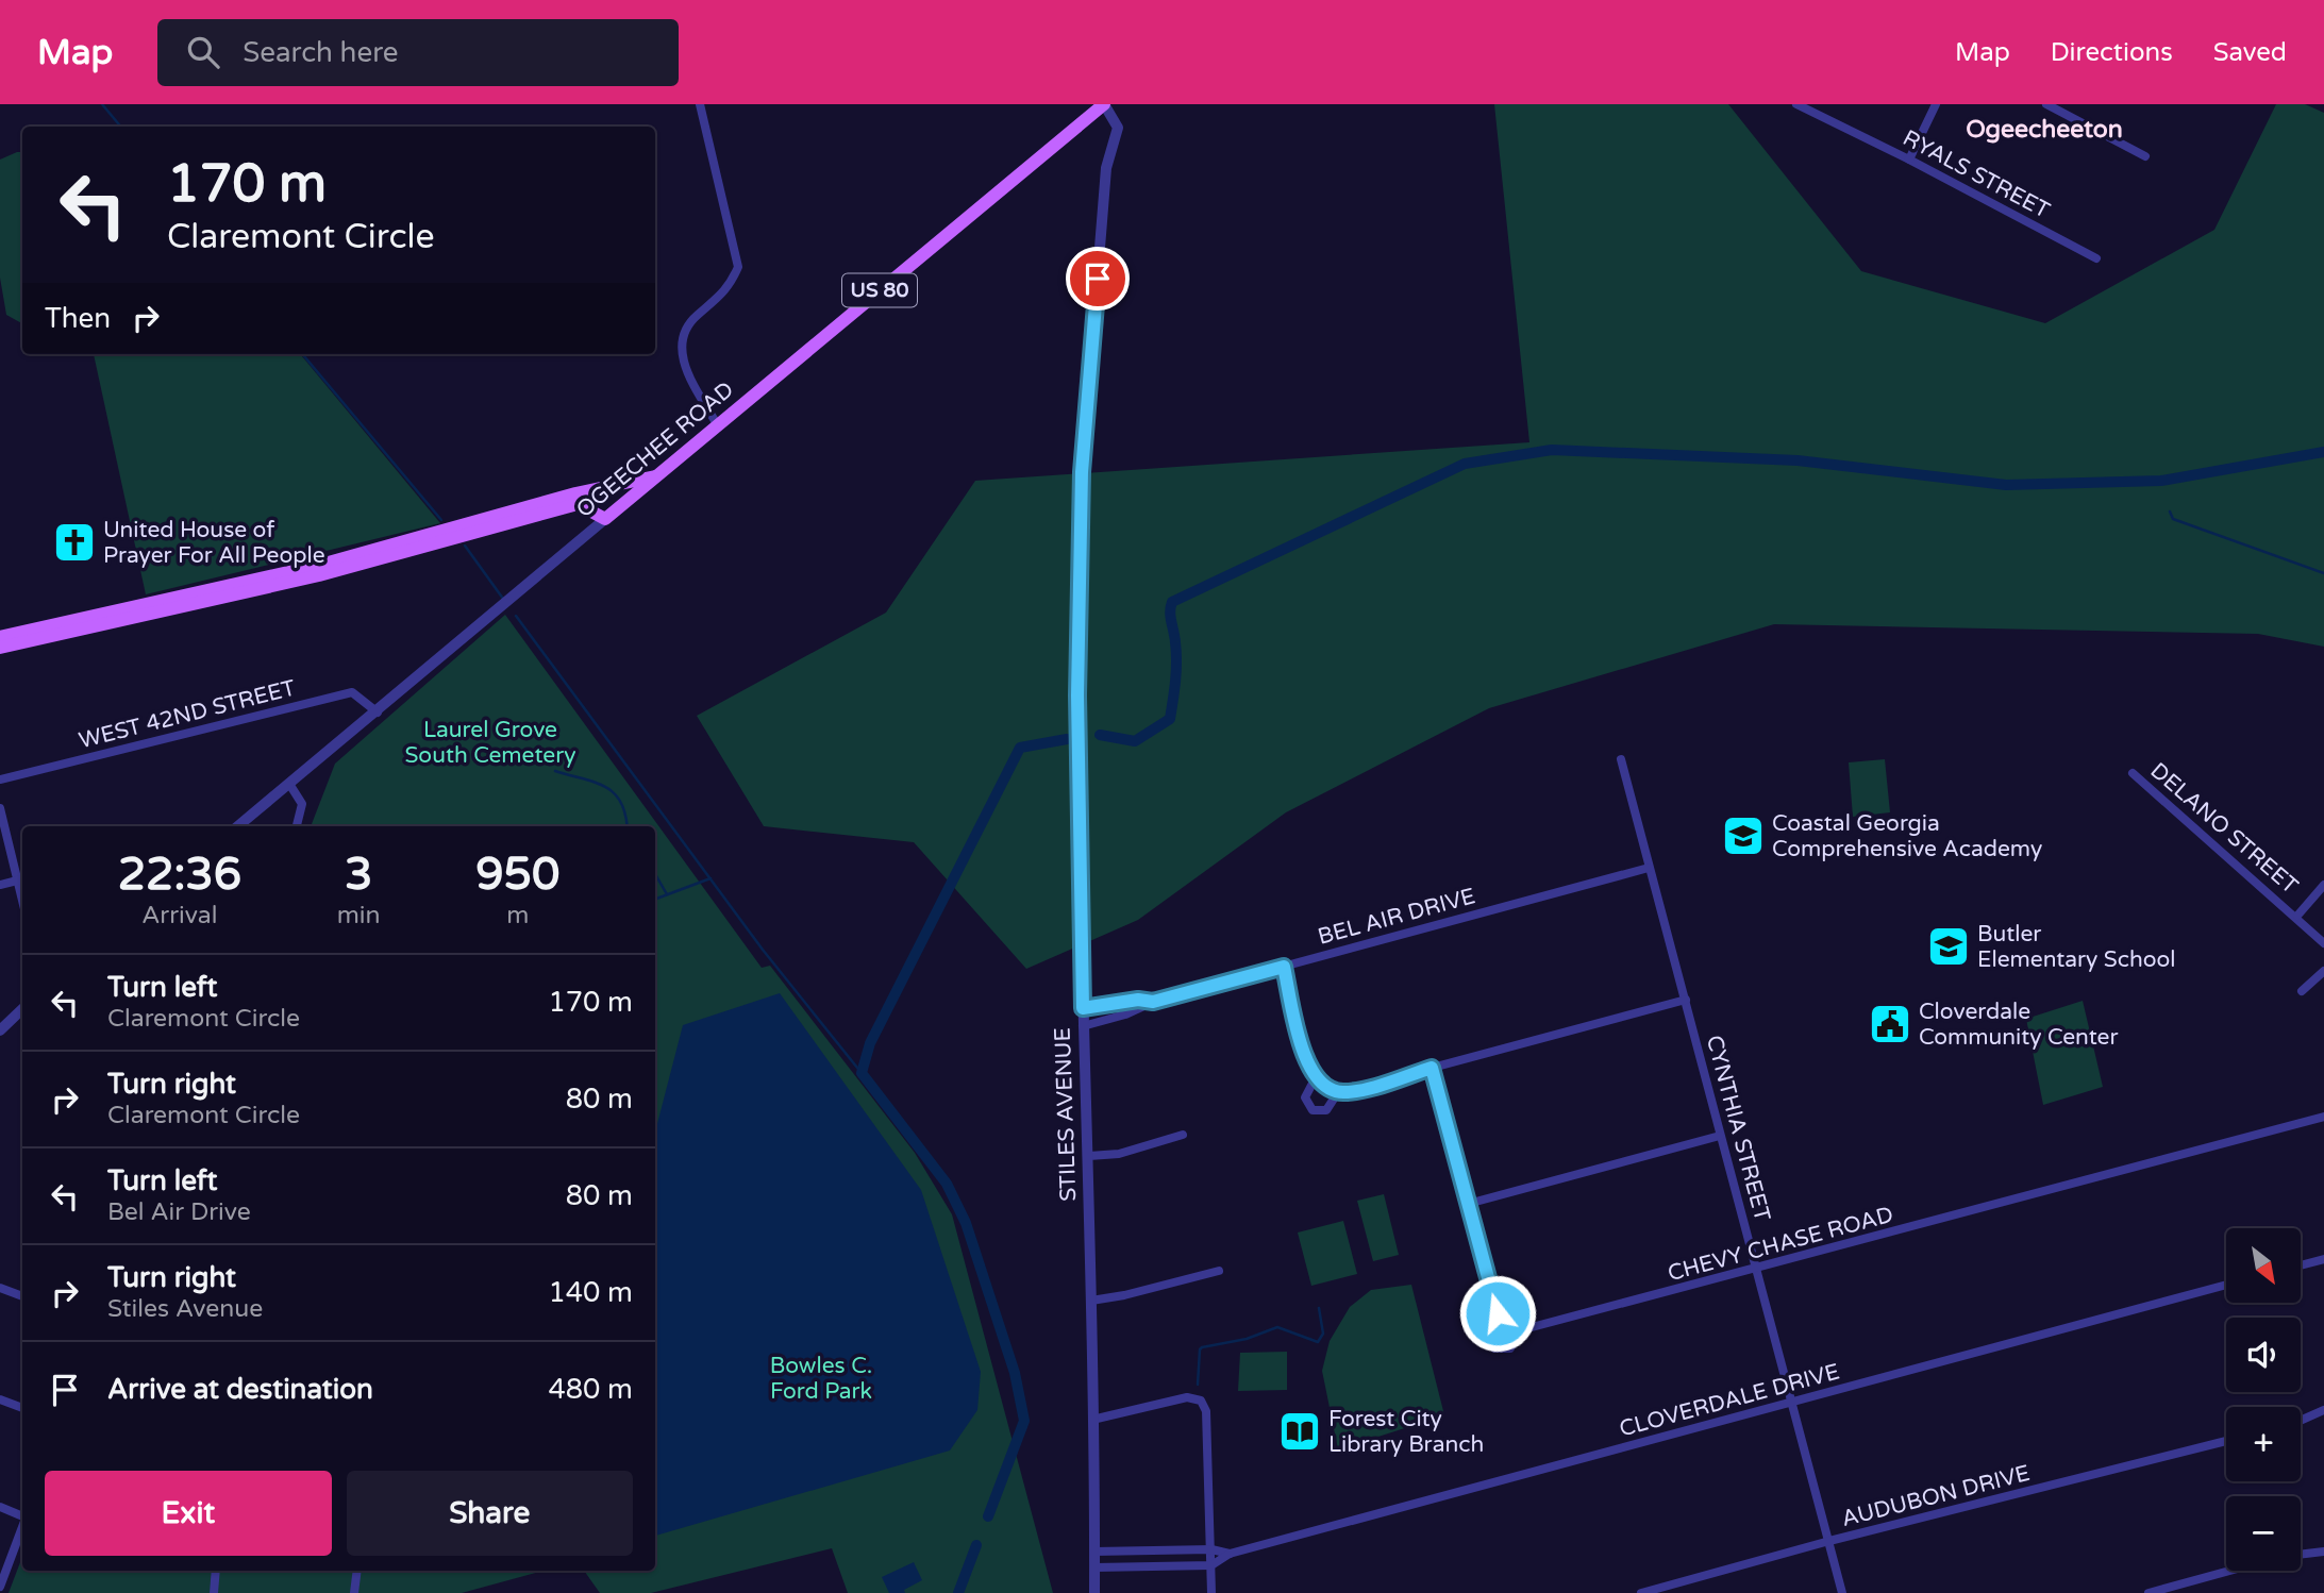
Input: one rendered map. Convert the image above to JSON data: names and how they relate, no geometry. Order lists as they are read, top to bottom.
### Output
{
  "streets": {
    "main road": ["US 80", "OGEECHEE ROAD"],
    "street": [
      "RYALS STREET",
      "WEST 42ND STREET",
      "DELANO STREET",
      "BEL AIR DRIVE",
      "STILES AVENUE",
      "CYNTHIA STREET",
      "CHEVY CHASE ROAD",
      "CLOVERDALE DRIVE",
      "AUDUBON DRIVE"
    ]
  },
  "crossings": [
    ["US 80", "OGEECHEE ROAD"],
    ["OGEECHEE ROAD", "WEST 42ND STREET"],
    ["OGEECHEE ROAD", "STILES AVENUE"],
    ["BEL AIR DRIVE", "STILES AVENUE"],
    ["BEL AIR DRIVE", "CYNTHIA STREET"],
    ["STILES AVENUE", "CLOVERDALE DRIVE"],
    ["CYNTHIA STREET", "CHEVY CHASE ROAD"],
    ["CYNTHIA STREET", "CLOVERDALE DRIVE"],
    ["CYNTHIA STREET", "AUDUBON DRIVE"]
  ],
  "districts": ["Ogeecheeton"],
  "parks": ["Laurel Grove South Cemetery", "Bowles C. Ford Park"],
  "places": {
    "church": ["United House of Prayer For All People"],
    "school or university": ["Coastal Georgia Comprehensive Academy", "Butler Elementary School"],
    "public building": ["Cloverdale Community Center"],
    "library": ["Forest City Library Branch"]
  },
  "north": "bottom right",
  "page": {
    "header": "Map",
    "search": "Search here",
    "nav": ["Map", "Directions", "Saved"],
    "turn": ["170 m", "Claremont Circle"],
    "then": "Then",
    "eta": [
      "22:36",
      "Arrival",
      "3",
      "min",
      "950",
      "m"
    ],
    "list": [
      {
        "name": "Turn left",
        "note": "Claremont Circle",
        "value": "170 m"
      },
      {
        "name": "Turn right",
        "note": "Claremont Circle",
        "value": "80 m"
      },
      {
        "name": "Turn left",
        "note": "Bel Air Drive",
        "value": "80 m"
      },
      {
        "name": "Turn right",
        "note": "Stiles Avenue",
        "value": "140 m"
      },
      {
        "name": "Arrive at destination",
        "value": "480 m"
      }
    ],
    "map_buttons": ["+", "−"],
    "buttons": ["Exit", "Share"]
  }
}
